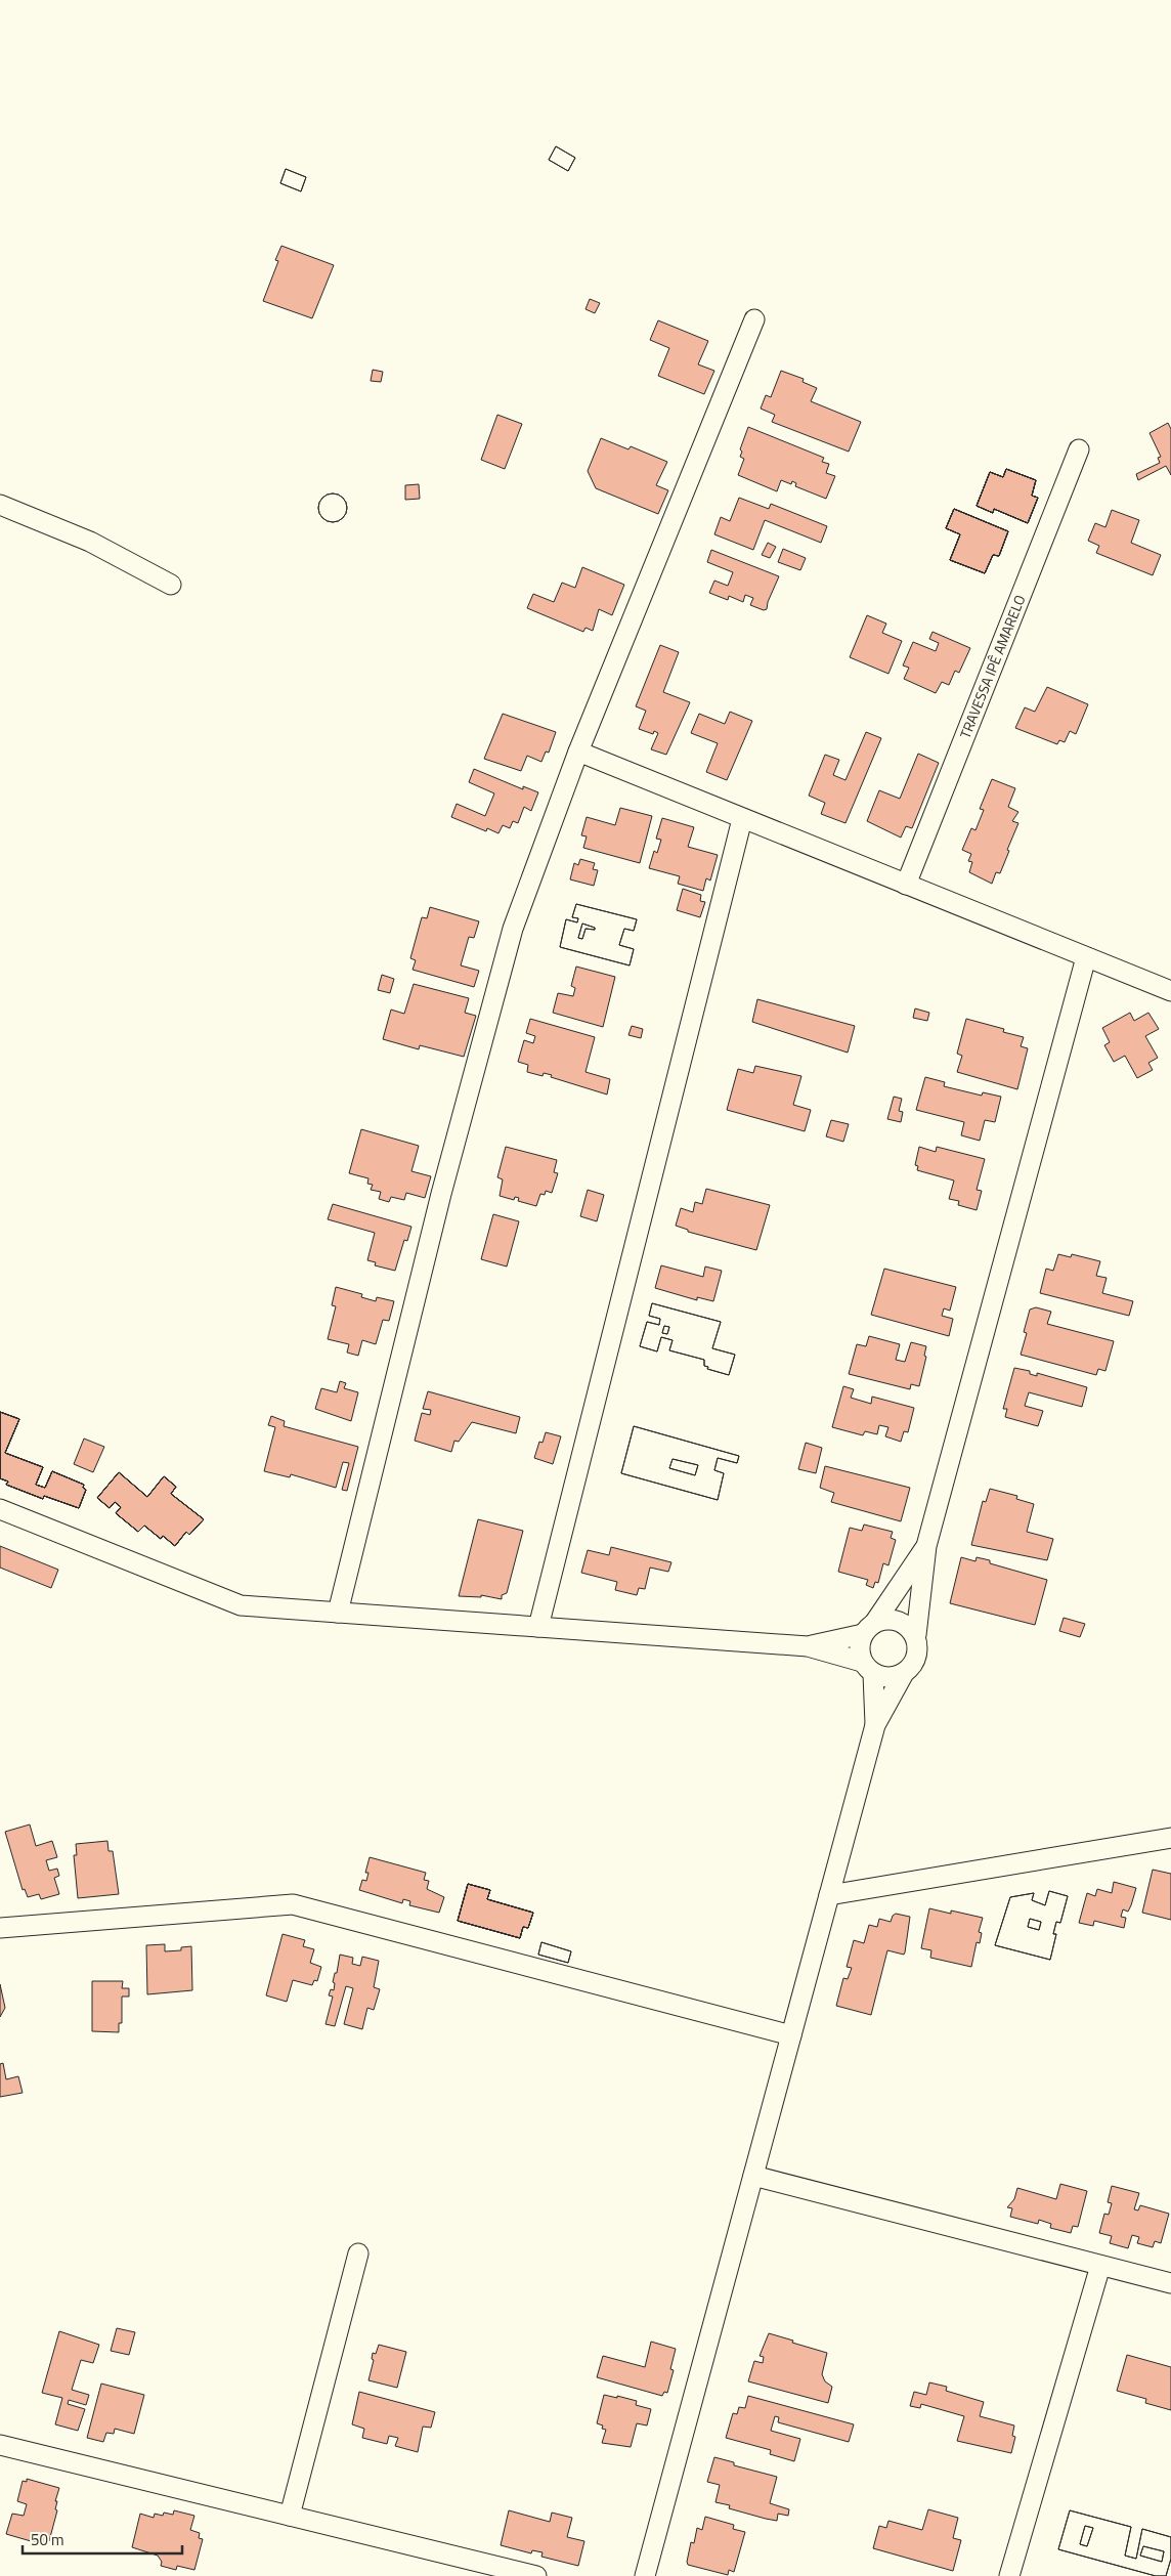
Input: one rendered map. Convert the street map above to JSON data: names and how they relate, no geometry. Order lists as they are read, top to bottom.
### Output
{
  "streets": {
    "street": ["TRAVESSA IPÊ AMARELO"]
  },
  "scale_bar": "50 m"
}
